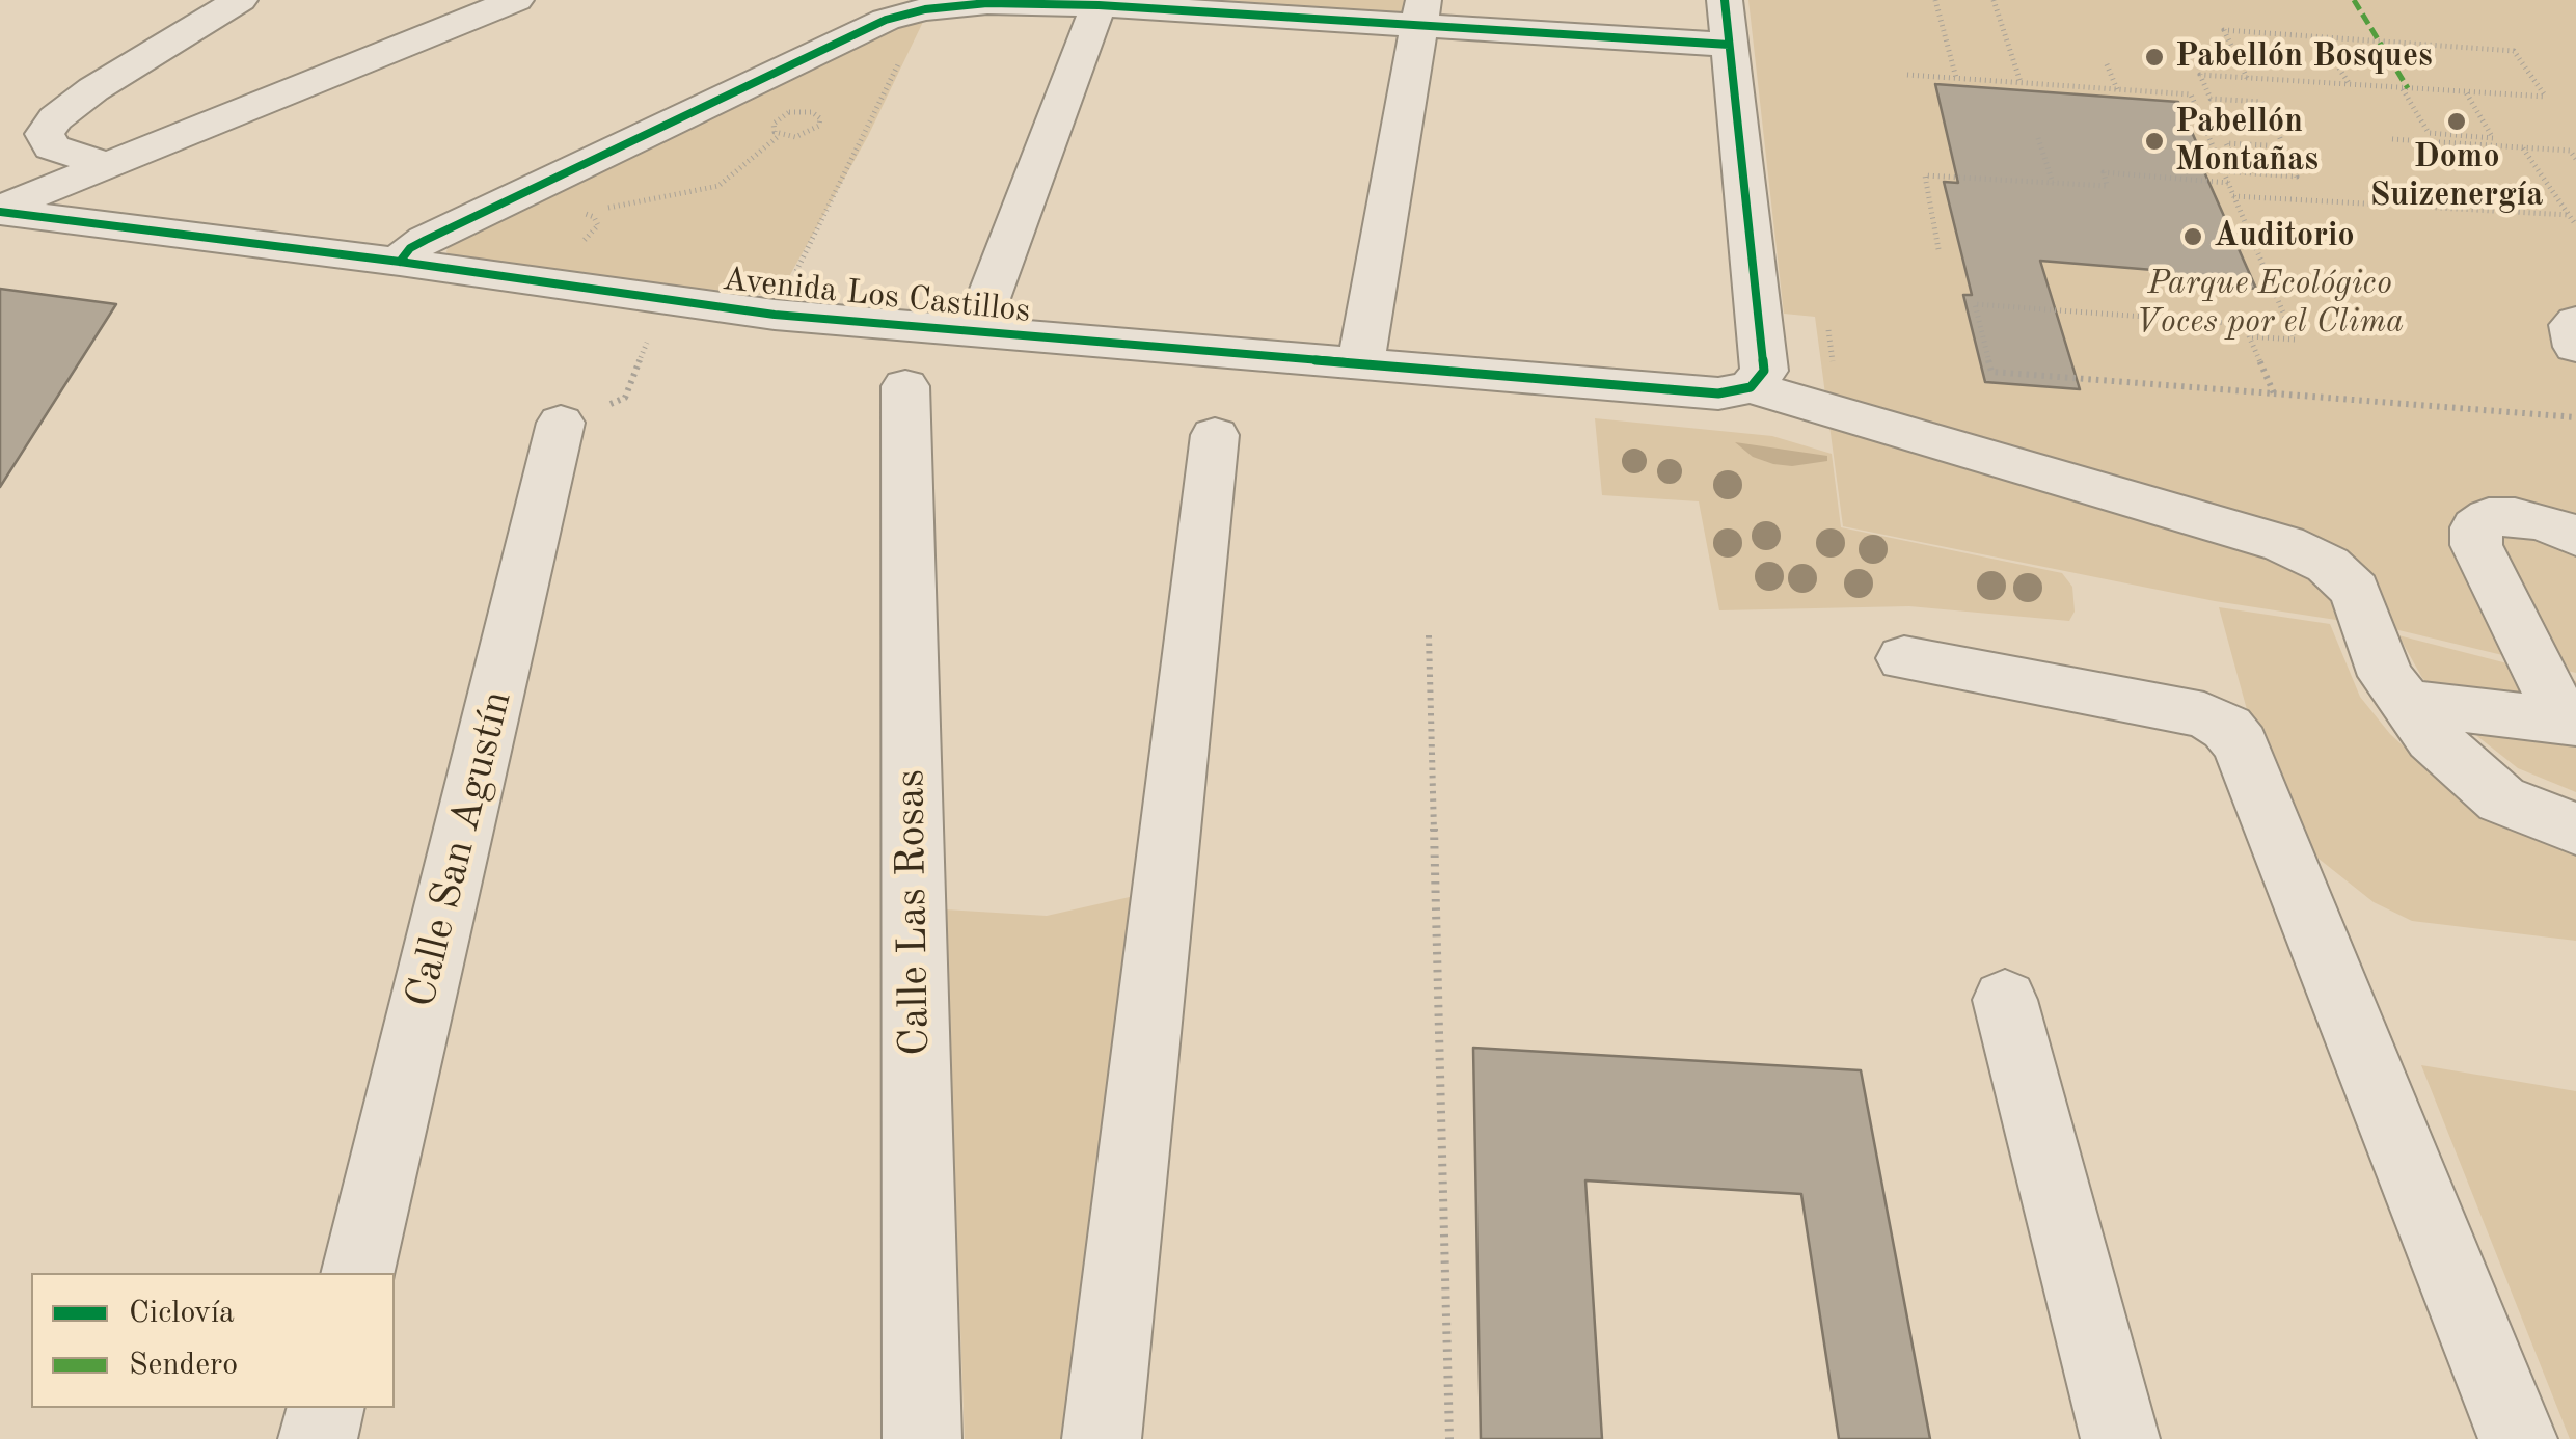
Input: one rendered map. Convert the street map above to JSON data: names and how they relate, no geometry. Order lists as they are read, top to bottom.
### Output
{
  "streets": {
    "street": ["Avenida Los Castillos", "Calle San Agustín", "Calle Las Rosas"]
  },
  "parks": ["Parque Ecológico Voces por el Clima"],
  "places": [
    "Pabellón Bosques",
    "Domo Suizenergía",
    "Pabellón Montañas",
    "Auditorio"
  ],
  "legend": ["Ciclovía", "Sendero"]
}
